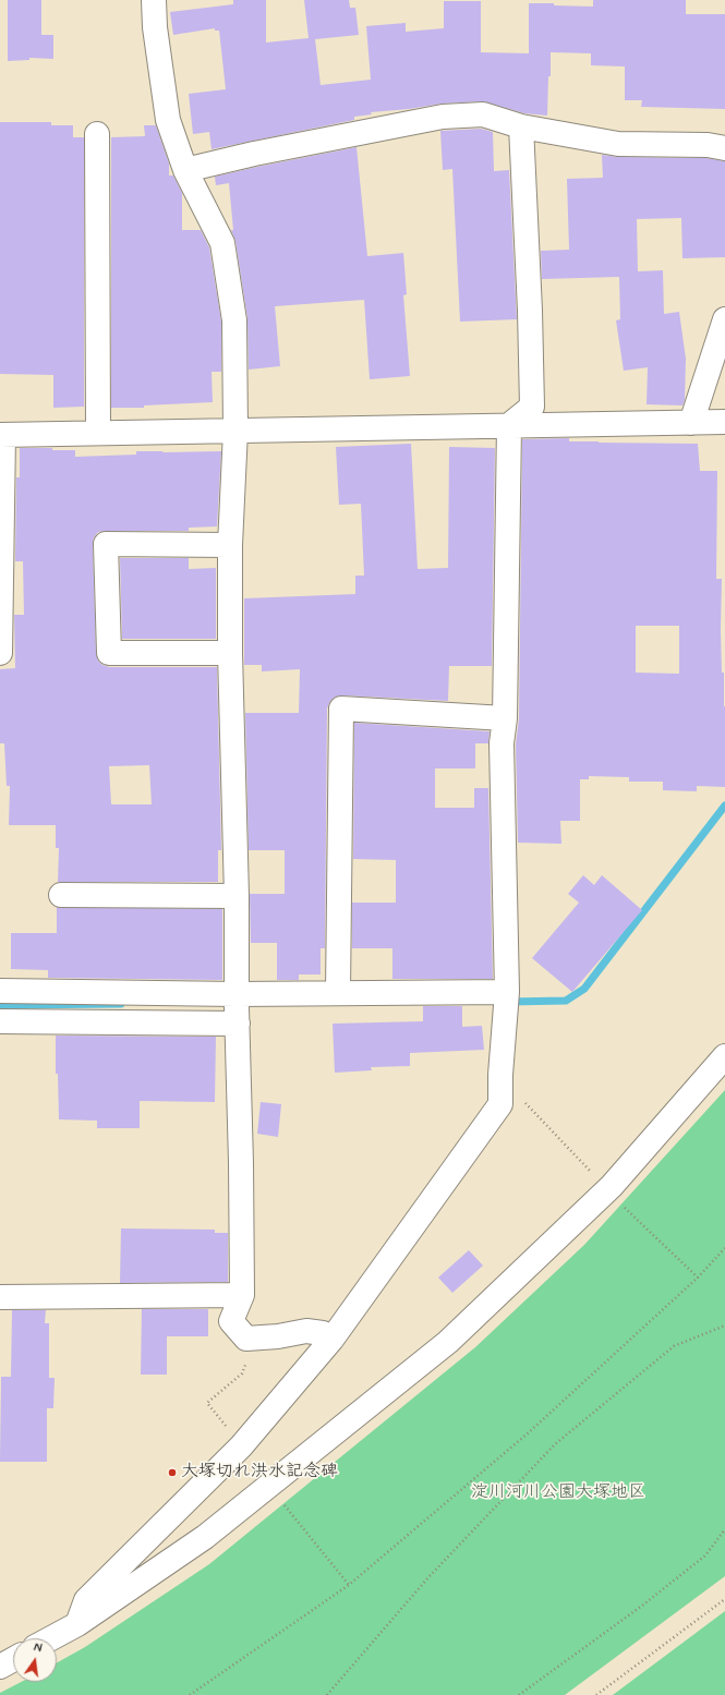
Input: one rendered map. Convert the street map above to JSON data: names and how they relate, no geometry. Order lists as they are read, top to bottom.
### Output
{
  "parks": ["淀川河川公園大塚地区"],
  "places": ["大塚切れ洪水記念碑"],
  "north": "top"
}
